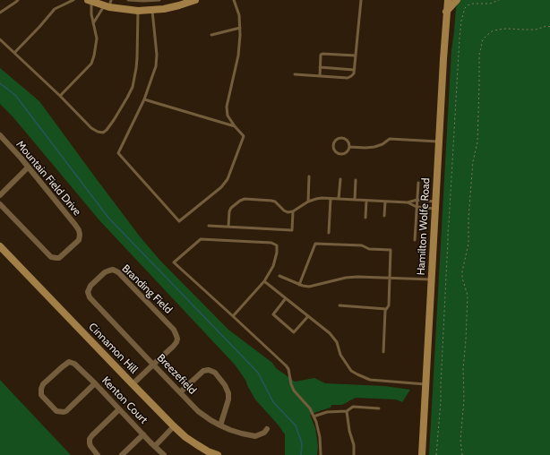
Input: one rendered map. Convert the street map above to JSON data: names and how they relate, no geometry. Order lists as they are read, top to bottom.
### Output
{
  "streets": {
    "street": [
      "Mountain Field Drive",
      "Hamilton Wolfe Road",
      "Branding Field",
      "Cinnamon Hill",
      "Breezefield",
      "Kenton Court"
    ]
  },
  "crossings": [
    ["Branding Field", "Breezefield"]
  ]
}
